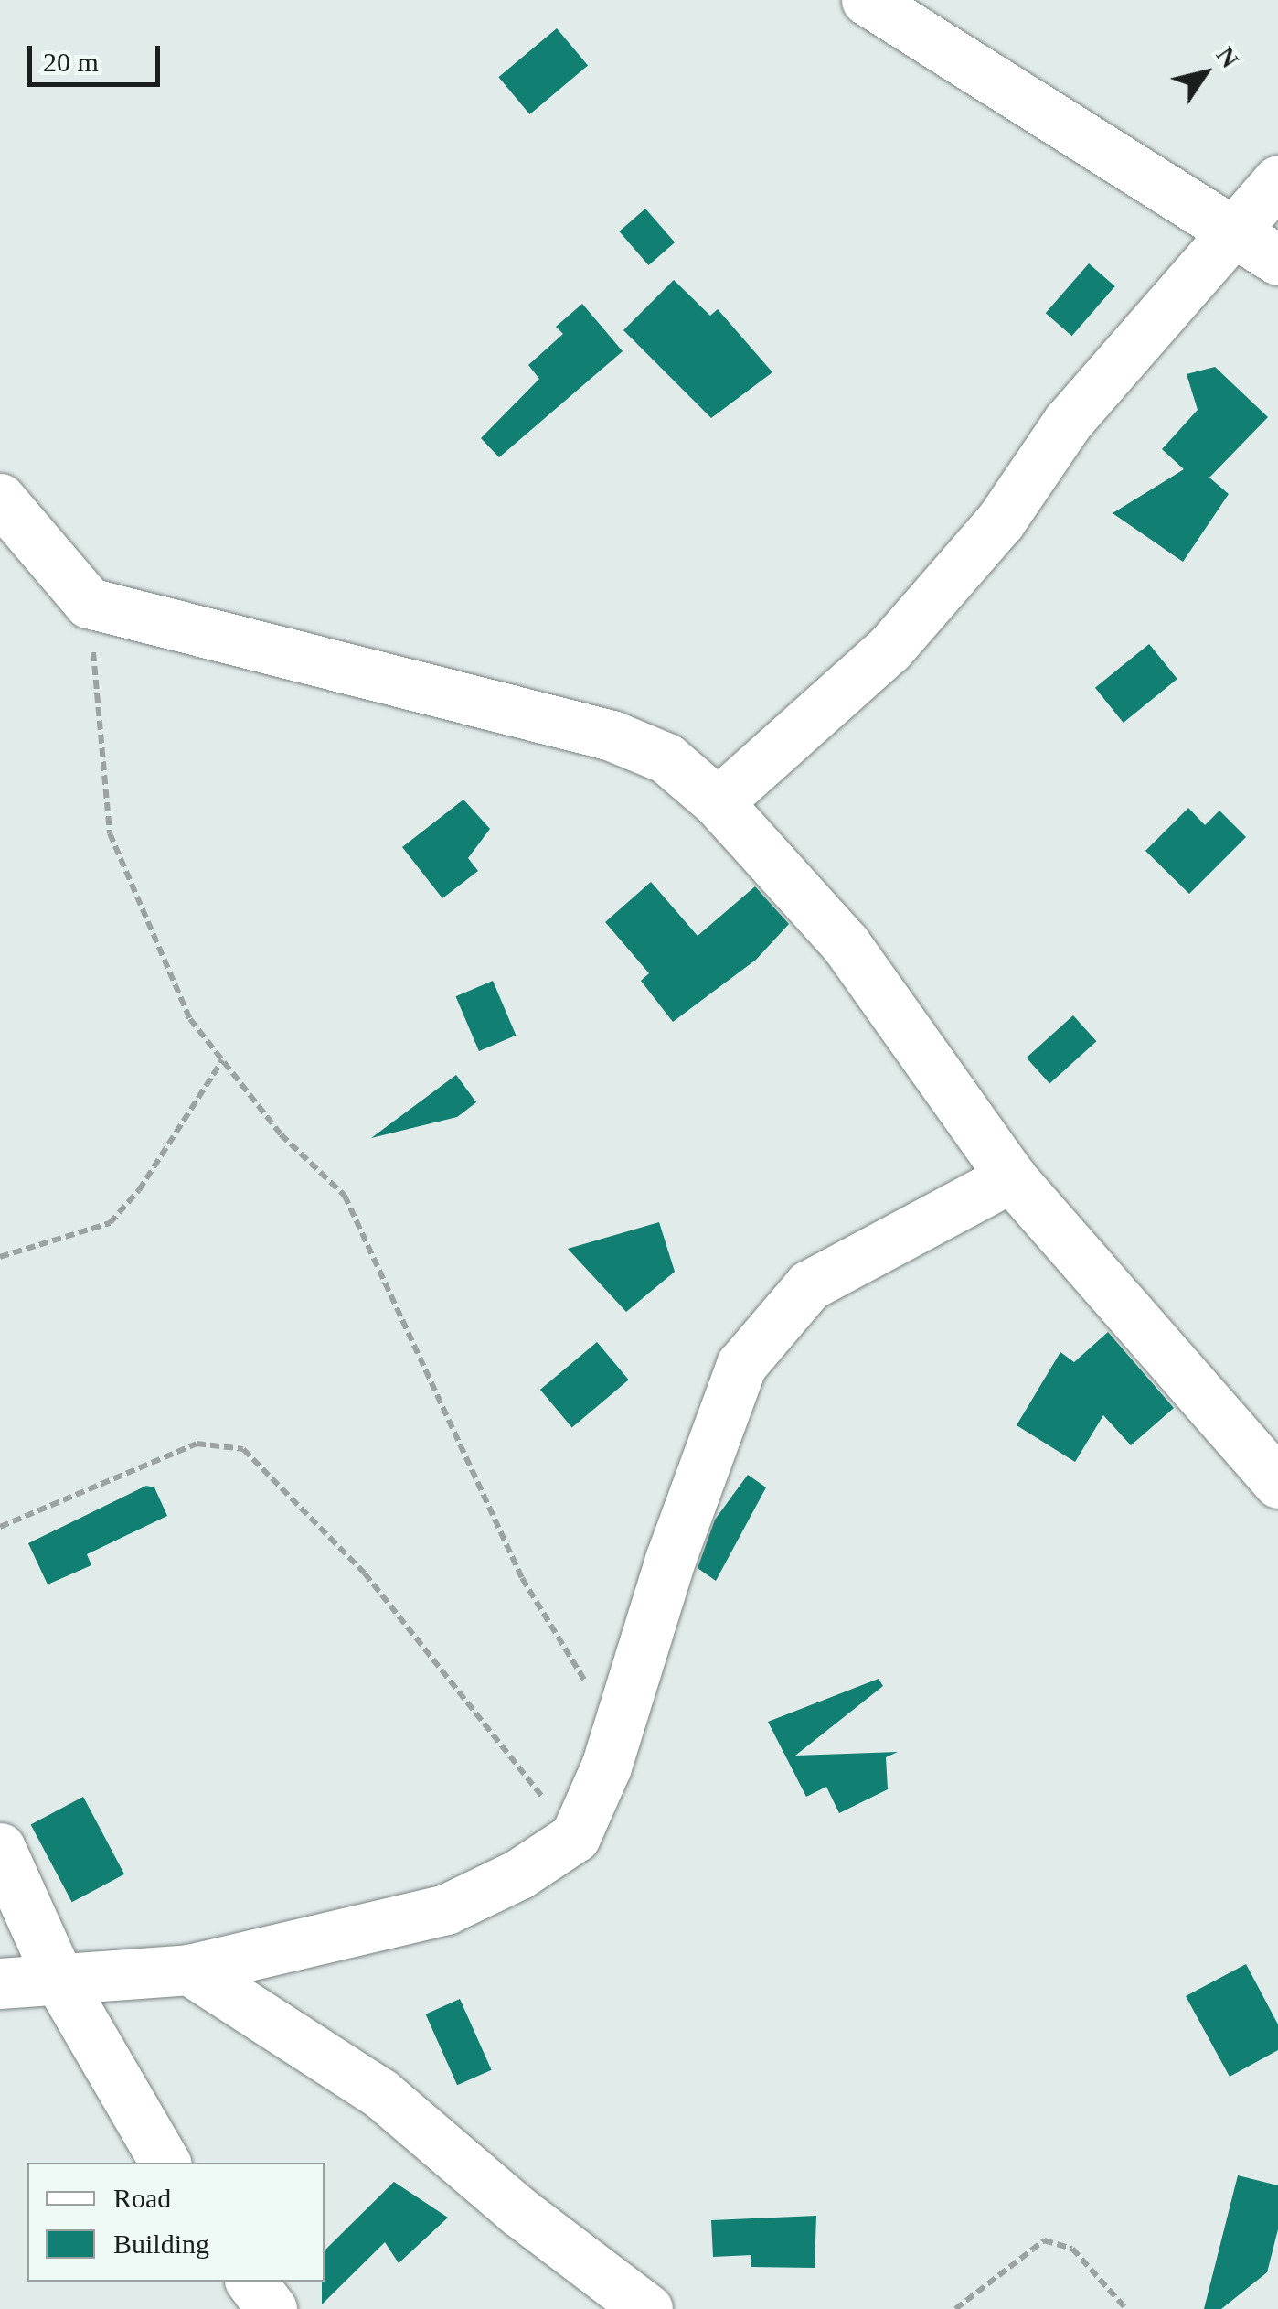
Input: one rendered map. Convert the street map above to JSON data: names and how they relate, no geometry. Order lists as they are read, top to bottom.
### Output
{
  "legend": ["Road", "Building"],
  "scale_bar": "20 m",
  "north": "top right"
}
